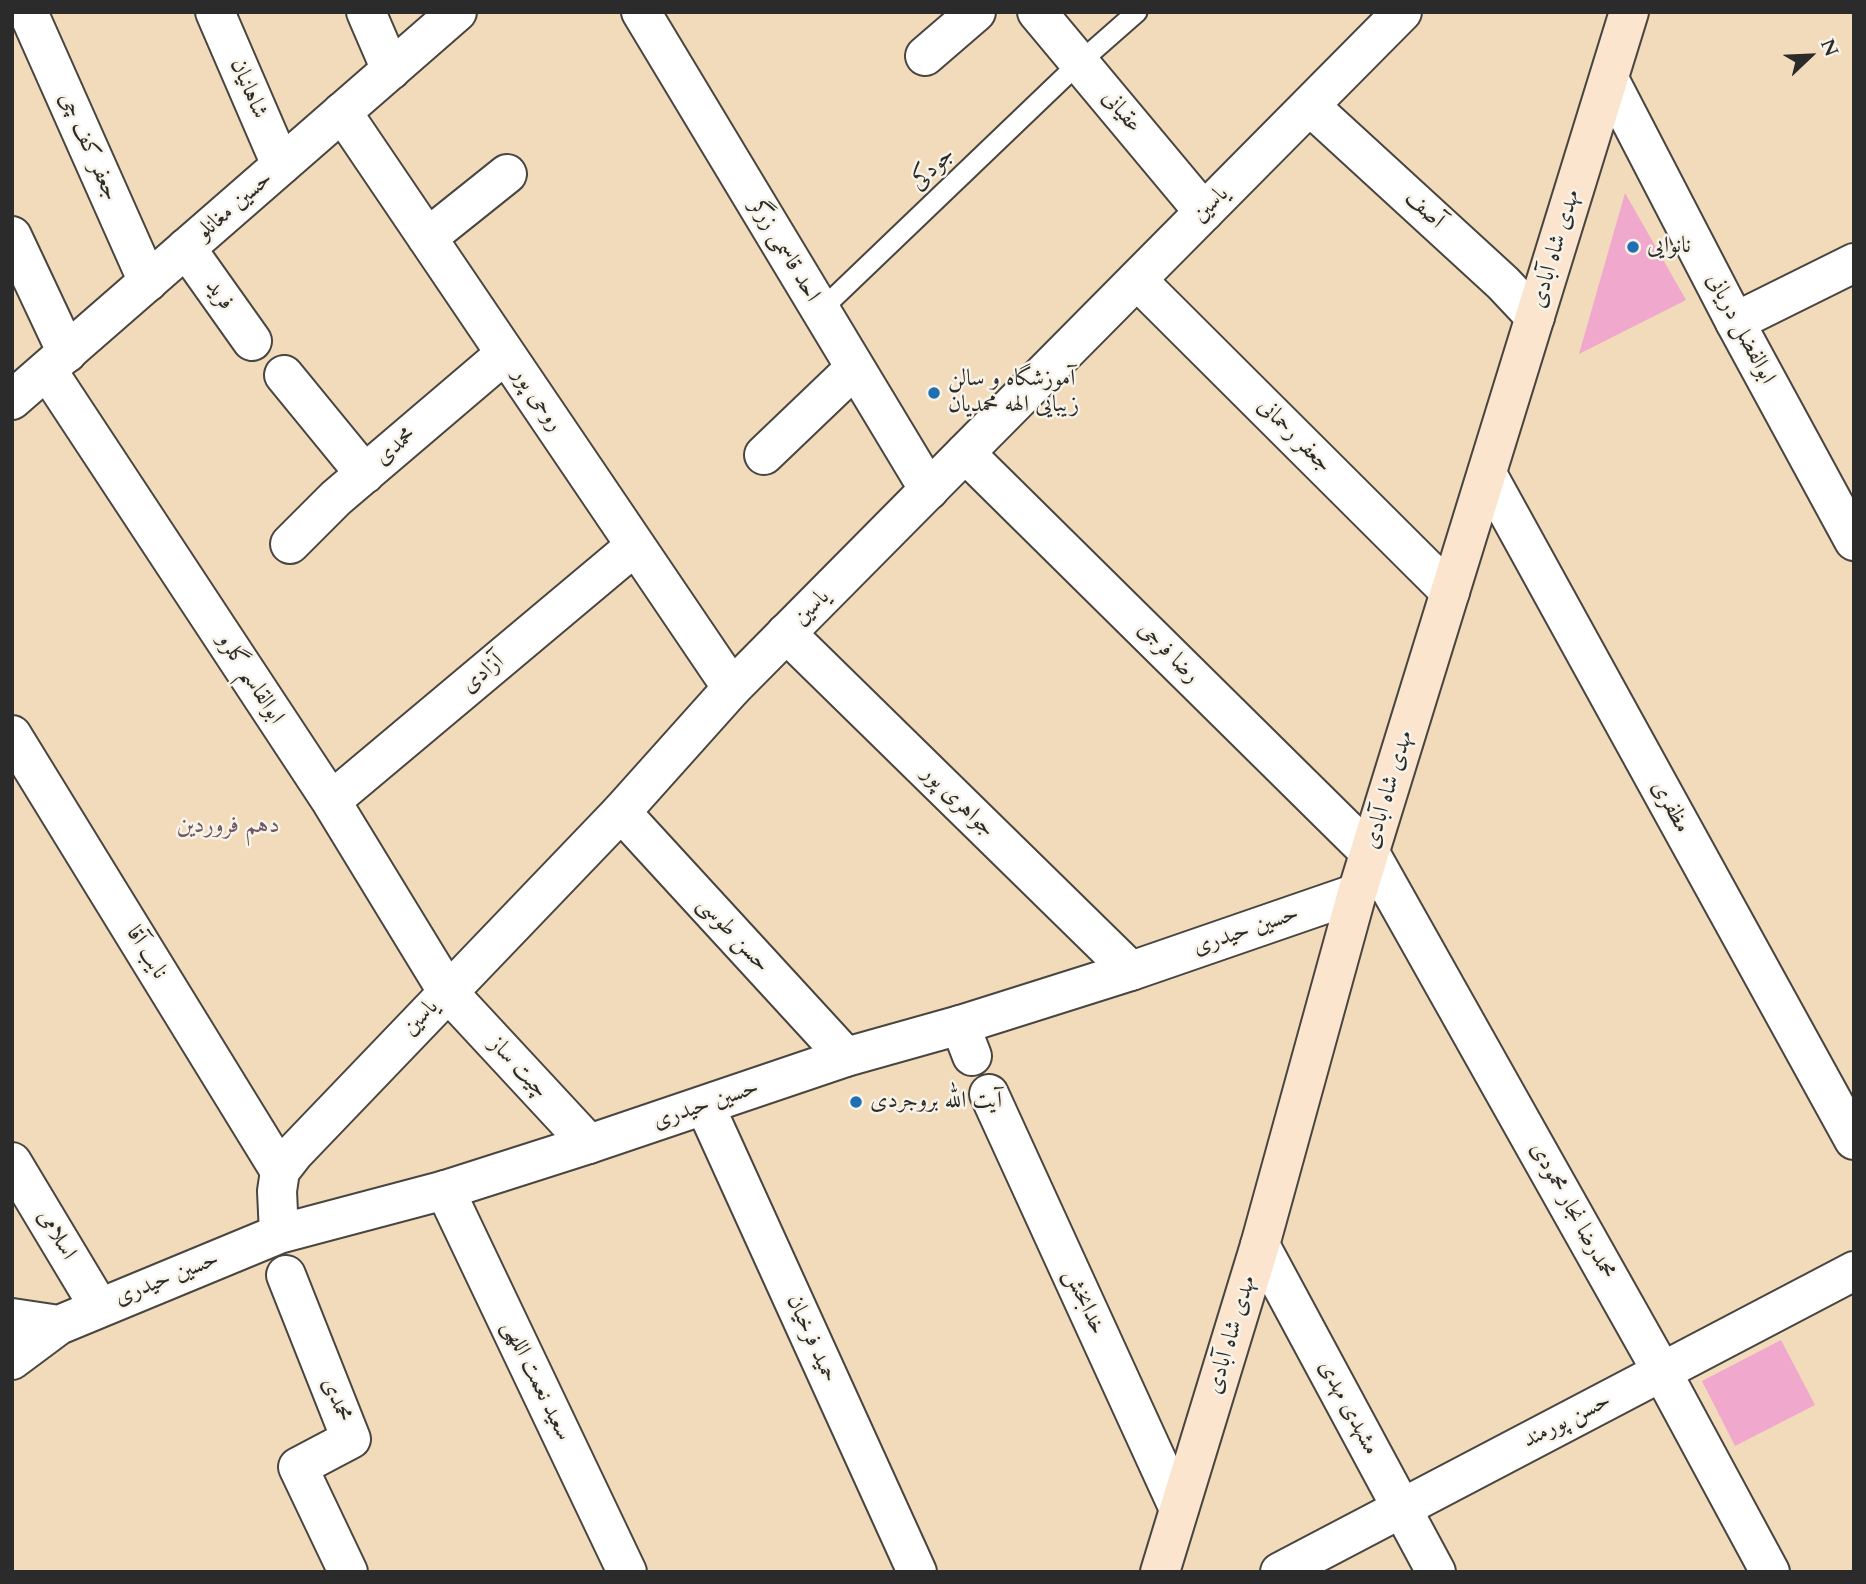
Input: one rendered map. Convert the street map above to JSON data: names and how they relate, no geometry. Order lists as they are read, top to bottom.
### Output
{
  "streets": {
    "main road": ["مهدی شاه آبادی"],
    "street": [
      "شاهانیان",
      "عقیانی",
      "جعفر کف چی",
      "یاسین",
      "حسین مغانلو",
      "آصف",
      "احد قاسمی زرگر",
      "فرید",
      "ابوالفضل دریانی",
      "روحی پور",
      "جعفر رحمانی",
      "محمدی",
      "رضا فرجی",
      "آزادی",
      "ابوالقاسم گلرو",
      "جواهری پور",
      "مظفری",
      "حسین حیدری",
      "حسن طوسی",
      "نایب آقا",
      "چیت ساز",
      "محمدرضا نجار محمودی",
      "اسلامی",
      "خدابخش",
      "حمید فرخیان",
      "سعید نعمت اللهی",
      "مشهدی مهدی",
      "حسن پورمند"
    ],
    "lane": ["جودکی"]
  },
  "crossings": [
    ["شاهانیان", "حسین مغانلو"],
    ["عقیانی", "جودکی"],
    ["عقیانی", "یاسین"],
    ["جعفر کف چی", "حسین مغانلو"],
    ["جودکی", "احد قاسمی زرگر"],
    ["یاسین", "آصف"],
    ["یاسین", "احد قاسمی زرگر"],
    ["یاسین", "روحی پور"],
    ["یاسین", "جعفر رحمانی"],
    ["یاسین", "رضا فرجی"],
    ["یاسین", "ابوالقاسم گلرو"],
    ["یاسین", "جواهری پور"],
    ["یاسین", "حسن طوسی"],
    ["یاسین", "نایب آقا"],
    ["یاسین", "چیت ساز"],
    ["حسین مغانلو", "فرید"],
    ["حسین مغانلو", "روحی پور"],
    ["حسین مغانلو", "ابوالقاسم گلرو"],
    ["آصف", "مهدی شاه آبادی"],
    ["مهدی شاه آبادی", "ابوالفضل دریانی"],
    ["مهدی شاه آبادی", "جعفر رحمانی"],
    ["مهدی شاه آبادی", "رضا فرجی"],
    ["مهدی شاه آبادی", "مظفری"],
    ["مهدی شاه آبادی", "حسین حیدری"],
    ["مهدی شاه آبادی", "محمدرضا نجار محمودی"],
    ["مهدی شاه آبادی", "خدابخش"],
    ["مهدی شاه آبادی", "مشهدی مهدی"],
    ["روحی پور", "محمدی"],
    ["روحی پور", "آزادی"],
    ["رضا فرجی", "محمدرضا نجار محمودی"],
    ["آزادی", "ابوالقاسم گلرو"],
    ["ابوالقاسم گلرو", "چیت ساز"],
    ["جواهری پور", "حسین حیدری"],
    ["حسین حیدری", "حسن طوسی"],
    ["حسین حیدری", "چیت ساز"],
    ["حسین حیدری", "اسلامی"],
    ["حسین حیدری", "حمید فرخیان"],
    ["حسین حیدری", "سعید نعمت اللهی"],
    ["محمدرضا نجار محمودی", "حسن پورمند"],
    ["مشهدی مهدی", "حسن پورمند"]
  ],
  "districts": ["دهم فروردین"],
  "places": ["نانوایی", "آموزشگاه و سالن زیبایی الهه محمدیان", "آیت الله بروجردی"],
  "north": "top right"
}
